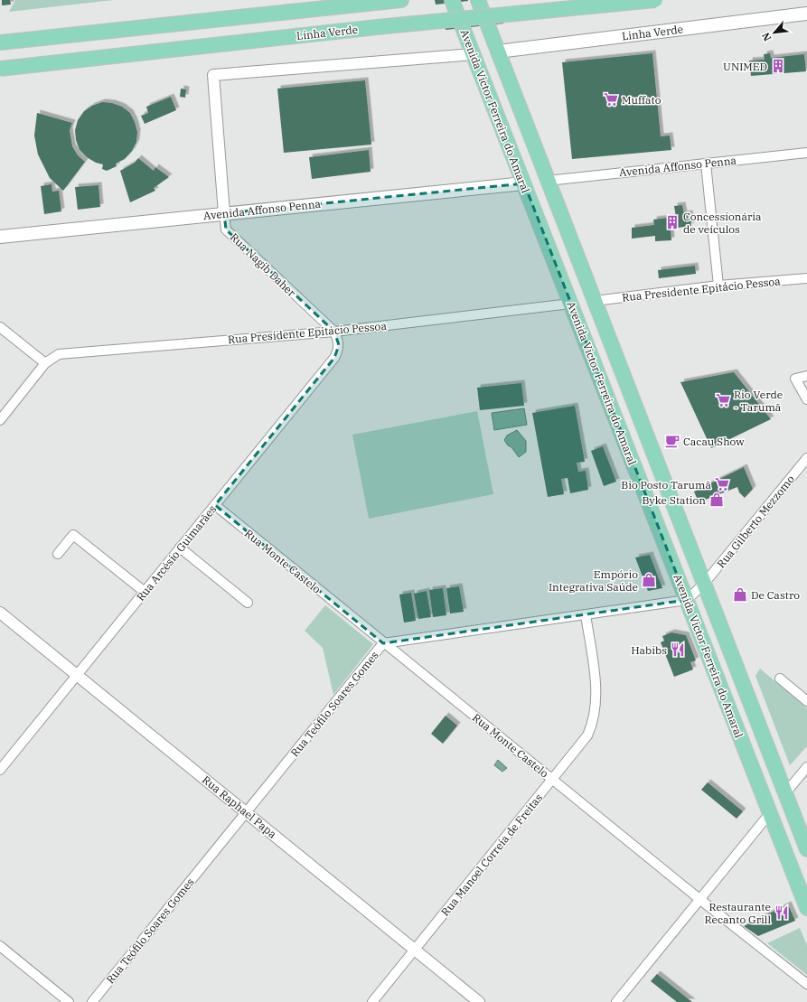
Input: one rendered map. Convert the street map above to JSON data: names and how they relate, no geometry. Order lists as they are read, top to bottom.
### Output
{
  "streets": {
    "highway": ["Linha Verde", "Avenida Victor Ferreira do Amaral"],
    "main road": ["Avenida Affonso Penna"],
    "street": [
      "Rua Nagib Daher",
      "Rua Presidente Epitácio Pessoa",
      "Rua Gilberto Mezzomo",
      "Rua Arcésio Guimarães",
      "Rua Monte Castelo",
      "Rua Teófilo Soares Gomes",
      "Rua Raphael Papa",
      "Rua Manoel Correia de Freitas"
    ]
  },
  "crossings": [
    ["Linha Verde", "Avenida Victor Ferreira do Amaral"],
    ["Avenida Victor Ferreira do Amaral", "Avenida Affonso Penna"],
    ["Avenida Victor Ferreira do Amaral", "Rua Nagib Daher"],
    ["Avenida Victor Ferreira do Amaral", "Rua Presidente Epitácio Pessoa"],
    ["Avenida Victor Ferreira do Amaral", "Rua Gilberto Mezzomo"],
    ["Avenida Victor Ferreira do Amaral", "Rua Teófilo Soares Gomes"],
    ["Avenida Affonso Penna", "Rua Nagib Daher"],
    ["Rua Nagib Daher", "Rua Presidente Epitácio Pessoa"],
    ["Rua Nagib Daher", "Rua Arcésio Guimarães"],
    ["Rua Presidente Epitácio Pessoa", "Rua Arcésio Guimarães"],
    ["Rua Gilberto Mezzomo", "Rua Teófilo Soares Gomes"],
    ["Rua Arcésio Guimarães", "Rua Monte Castelo"],
    ["Rua Arcésio Guimarães", "Rua Raphael Papa"],
    ["Rua Monte Castelo", "Rua Teófilo Soares Gomes"],
    ["Rua Monte Castelo", "Rua Manoel Correia de Freitas"],
    ["Rua Teófilo Soares Gomes", "Rua Raphael Papa"],
    ["Rua Teófilo Soares Gomes", "Rua Manoel Correia de Freitas"],
    ["Rua Raphael Papa", "Rua Manoel Correia de Freitas"]
  ],
  "places": {
    "building": ["UNIMED", "Concessionária de veículos"],
    "supermarket": ["Muffato", "Rio Verde - Tarumã", "Bio Posto Tarumã"],
    "cafe": ["Cacau Show"],
    "shop": ["Byke Station", "Empório Integrativa Saúde", "De Castro"],
    "restaurant": ["Habibs", "Restaurante Recanto Grill"]
  },
  "north": "bottom left"
}
